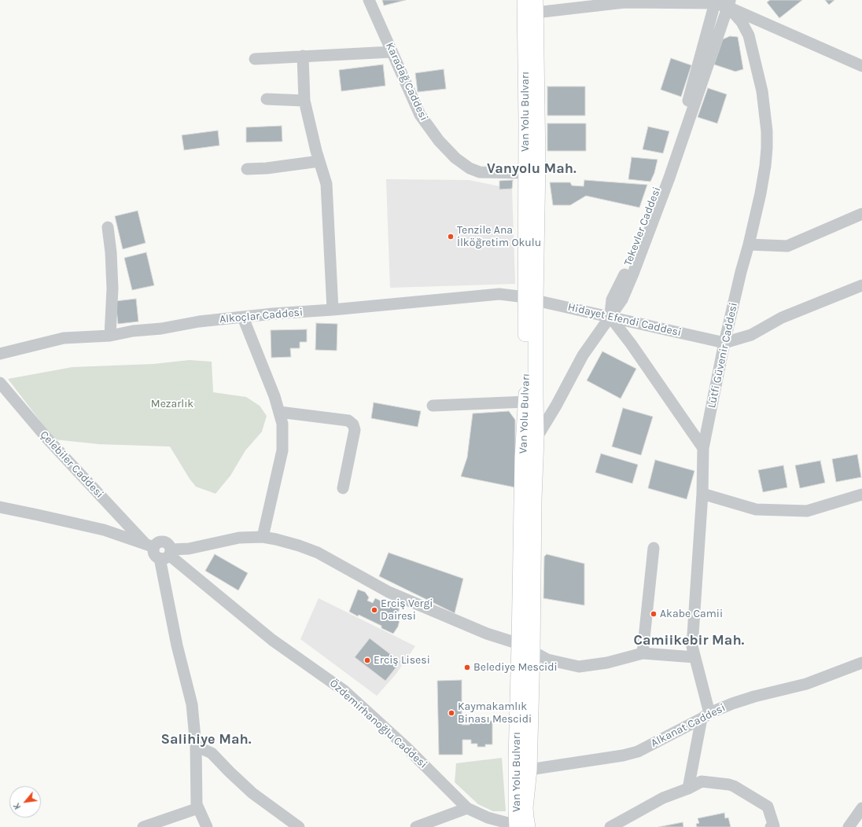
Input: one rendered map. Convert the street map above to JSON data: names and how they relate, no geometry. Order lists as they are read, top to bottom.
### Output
{
  "streets": {
    "main road": ["Van Yolu Bulvarı"],
    "street": [
      "Karadağ Caddesi",
      "Tekevler Caddesi",
      "Alkoçlar Caddesi",
      "Hidayet Efendi Caddesi",
      "Lütfi Güvenir Caddesi",
      "Çelebiler Caddesi",
      "Özdemirhanoğlu Caddesi",
      "Alkanat Caddesi"
    ]
  },
  "crossings": [
    ["Karadağ Caddesi", "Van Yolu Bulvarı"],
    ["Van Yolu Bulvarı", "Alkoçlar Caddesi"],
    ["Van Yolu Bulvarı", "Hidayet Efendi Caddesi"],
    ["Van Yolu Bulvarı", "Özdemirhanoğlu Caddesi"],
    ["Tekevler Caddesi", "Hidayet Efendi Caddesi"],
    ["Alkoçlar Caddesi", "Hidayet Efendi Caddesi"],
    ["Hidayet Efendi Caddesi", "Lütfi Güvenir Caddesi"],
    ["Lütfi Güvenir Caddesi", "Alkanat Caddesi"],
    ["Çelebiler Caddesi", "Özdemirhanoğlu Caddesi"]
  ],
  "districts": ["Vanyolu Mah.", "Camiikebir Mah.", "Salihiye Mah."],
  "parks": ["Mezarlık"],
  "places": [
    "Tenzile Ana İlköğretim Okulu",
    "Erciş Vergi Dairesi",
    "Akabe Camii",
    "Erciş Lisesi",
    "Belediye Mescidi",
    "Kaymakamlık Binası Mescidi"
  ],
  "north": "bottom left"
}
